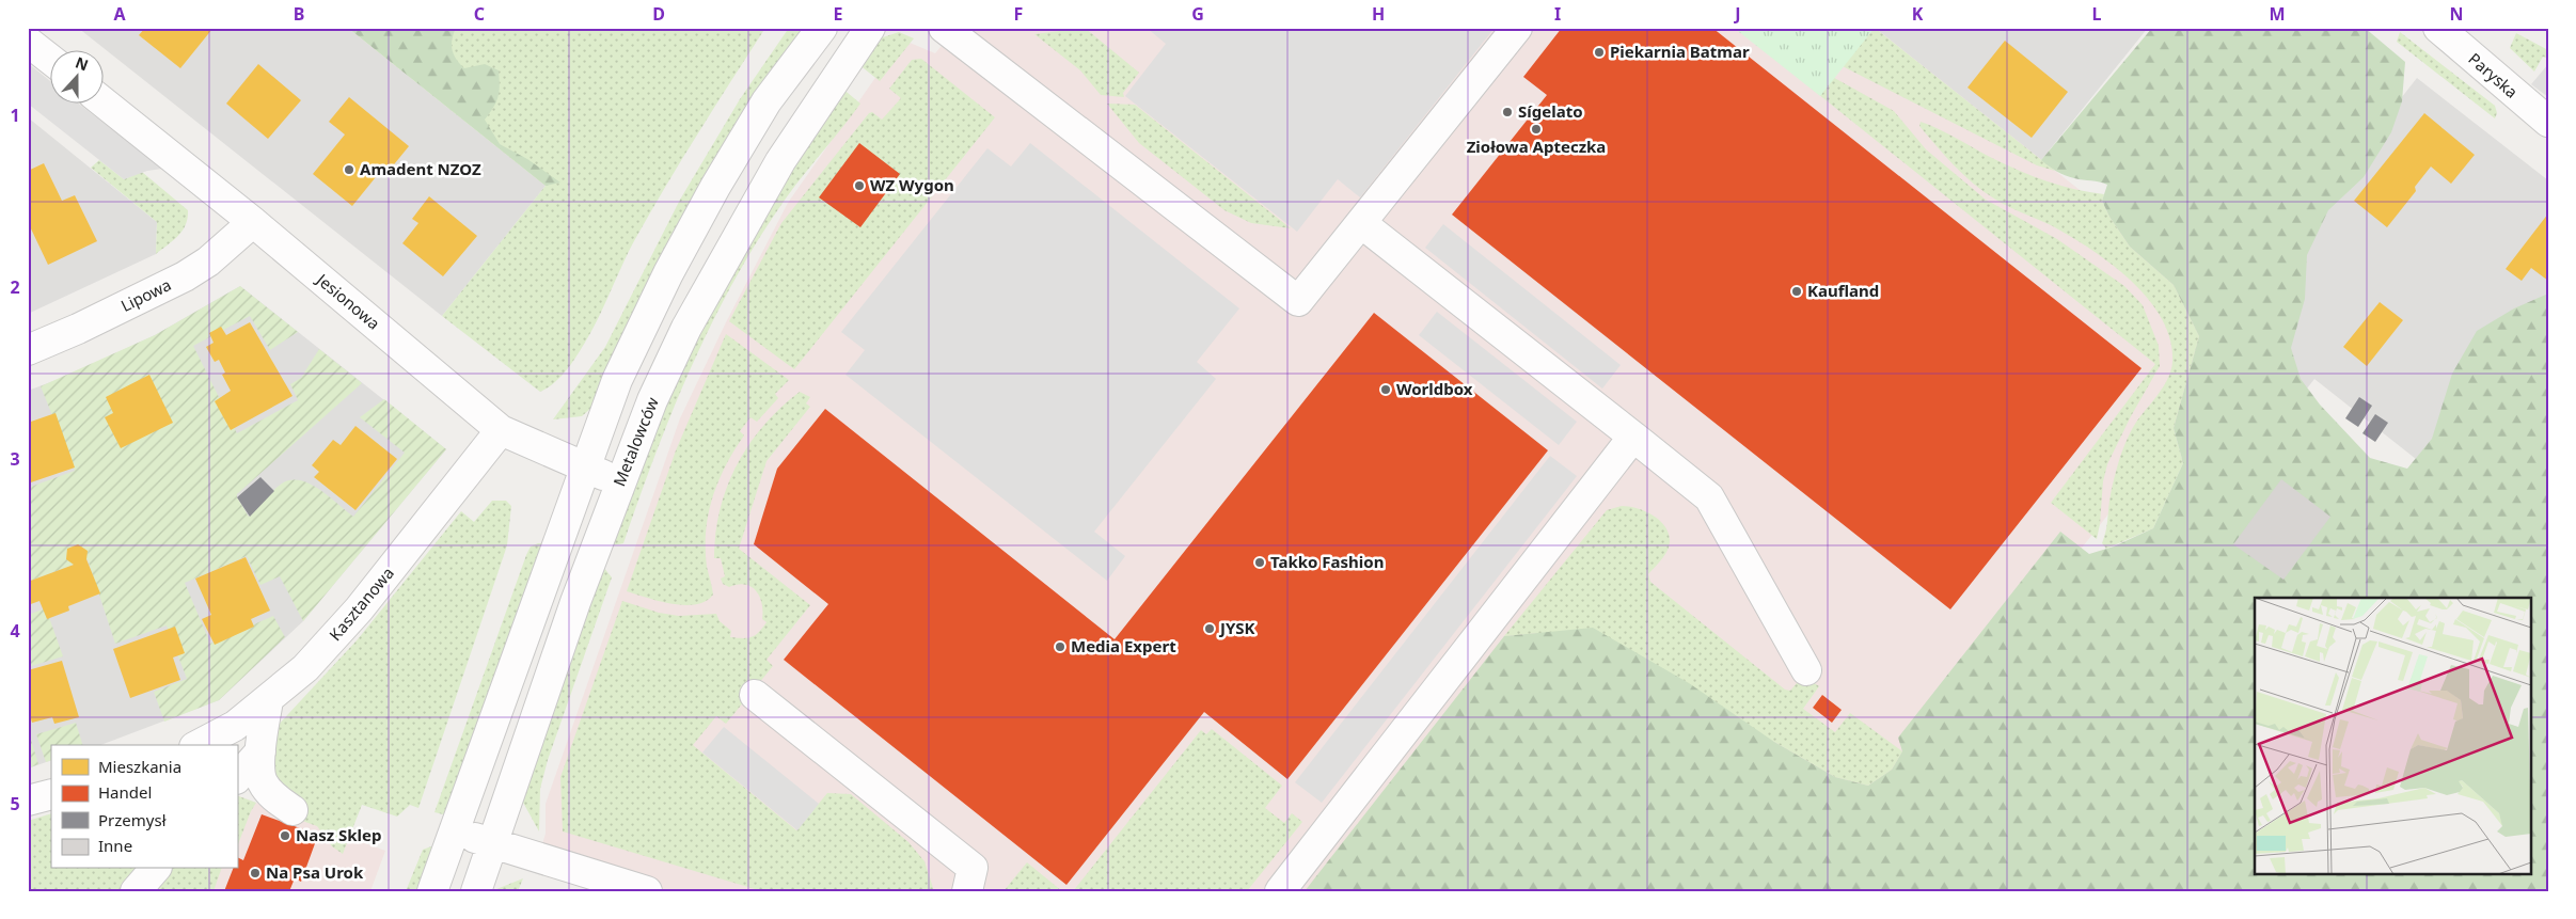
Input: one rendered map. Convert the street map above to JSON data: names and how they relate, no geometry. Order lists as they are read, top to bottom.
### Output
{
  "streets": {
    "street": [
      "Paryska",
      "Lipowa",
      "Jesionowa",
      "Metalowców",
      "Kasztanowa"
    ]
  },
  "crossings": [
    ["Lipowa", "Jesionowa"],
    ["Jesionowa", "Metalowców"],
    ["Jesionowa", "Kasztanowa"]
  ],
  "places": [
    "Piekarnia Batmar",
    "Sígelato",
    "Ziołowa Apteczka",
    "Amadent NZOZ",
    "WZ Wygon",
    "Kaufland",
    "Worldbox",
    "Takko Fashion",
    "JYSK",
    "Media Expert",
    "Nasz Sklep",
    "Na Psa Urok"
  ],
  "legend": [
    "Mieszkania",
    "Handel",
    "Przemysł",
    "Inne"
  ],
  "north": "top",
  "grid": {
    "columns": [
      "A",
      "B",
      "C",
      "D",
      "E",
      "F",
      "G",
      "H",
      "I",
      "J",
      "K",
      "L",
      "M",
      "N"
    ],
    "rows": [
      "1",
      "2",
      "3",
      "4",
      "5"
    ]
  }
}
